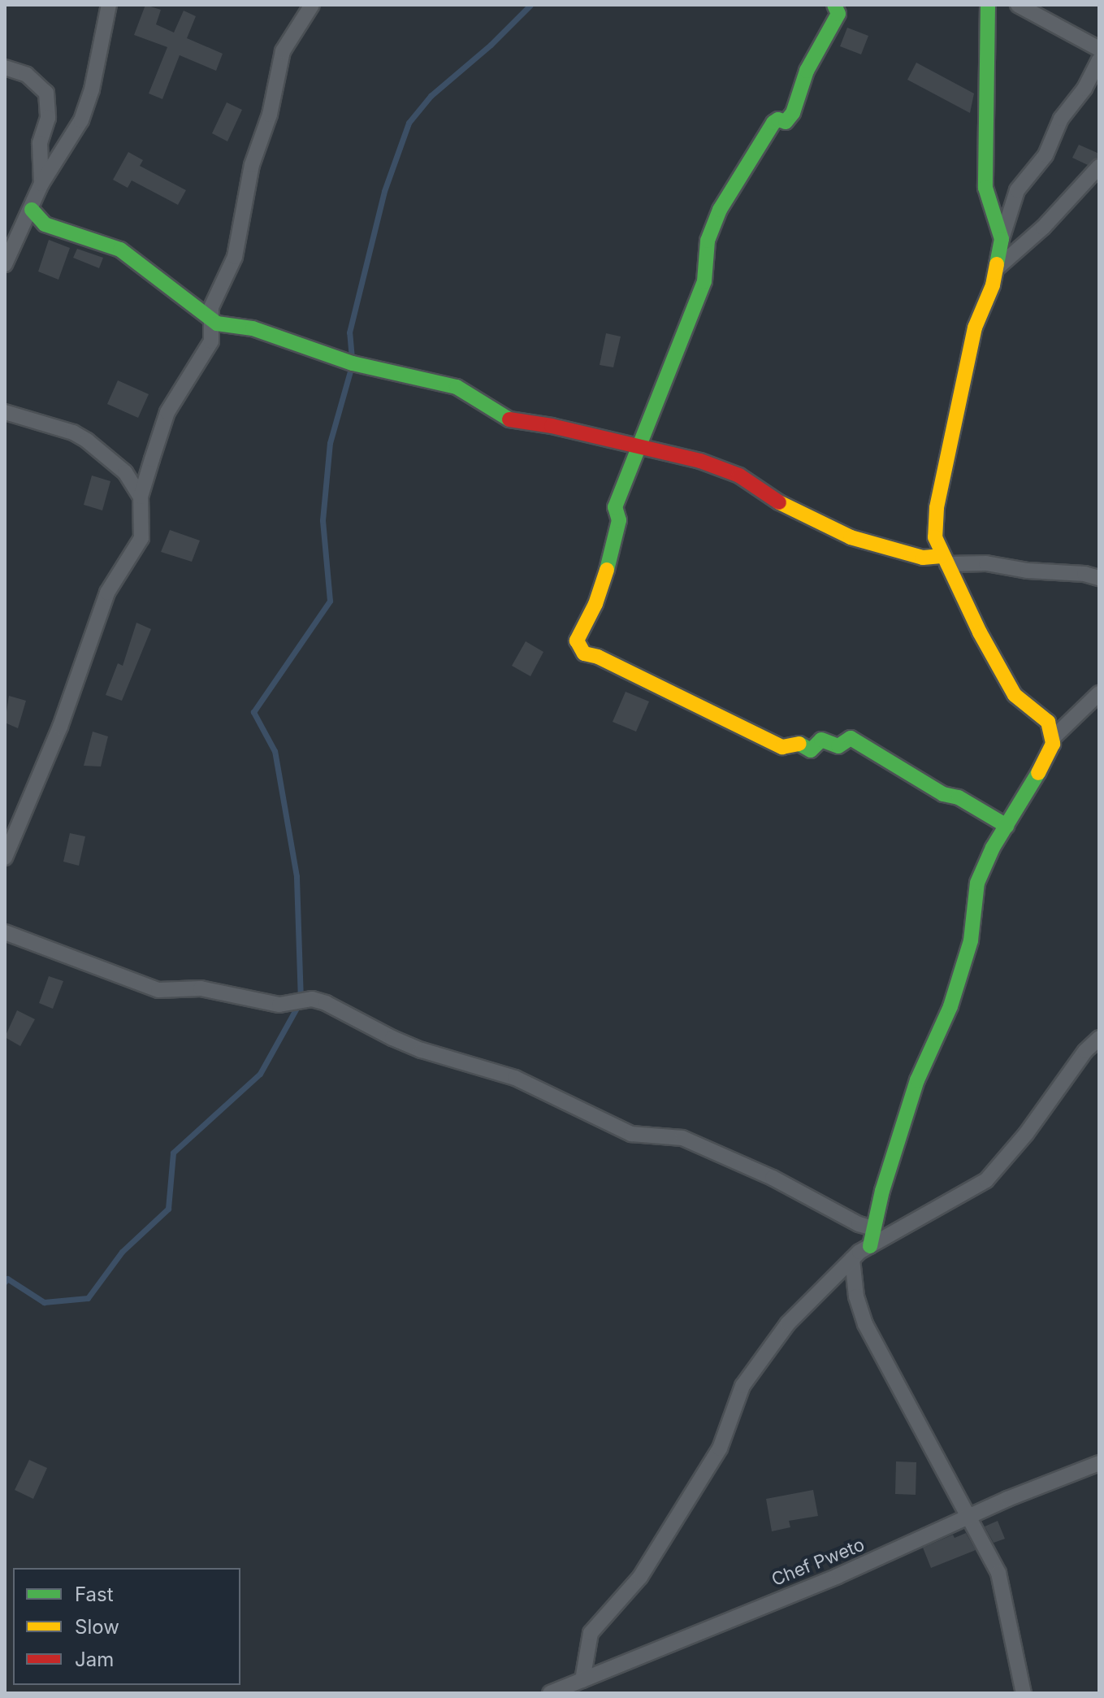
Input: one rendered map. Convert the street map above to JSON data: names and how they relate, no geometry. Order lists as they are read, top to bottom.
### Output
{
  "streets": {
    "street": ["Chef Pweto"]
  },
  "legend": ["Fast", "Slow", "Jam"]
}
